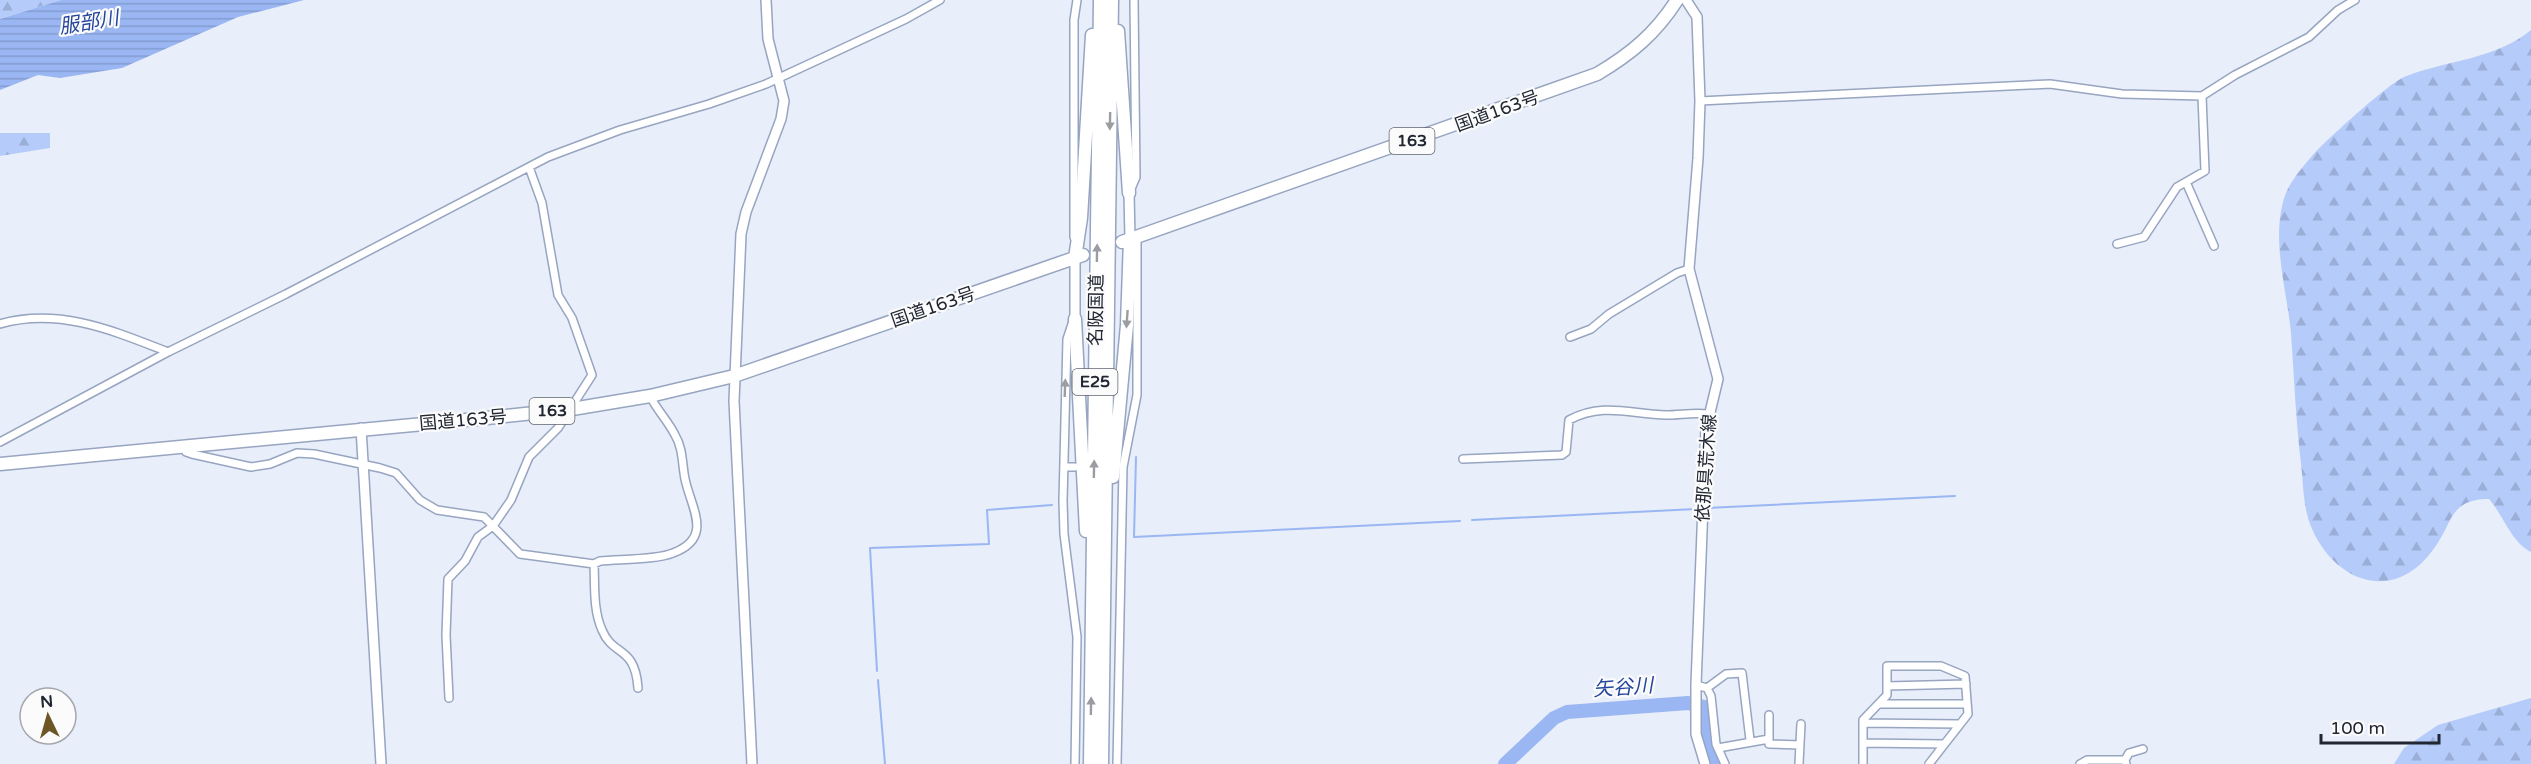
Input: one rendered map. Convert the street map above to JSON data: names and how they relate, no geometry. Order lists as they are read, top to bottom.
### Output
{
  "streets": {
    "highway": [
      "国道163号",
      "163",
      "名阪国道",
      "E25"
    ],
    "street": ["依那具荒木線"]
  },
  "water": ["服部川", "矢谷川"],
  "scale_bar": "100 m",
  "north": "top"
}
